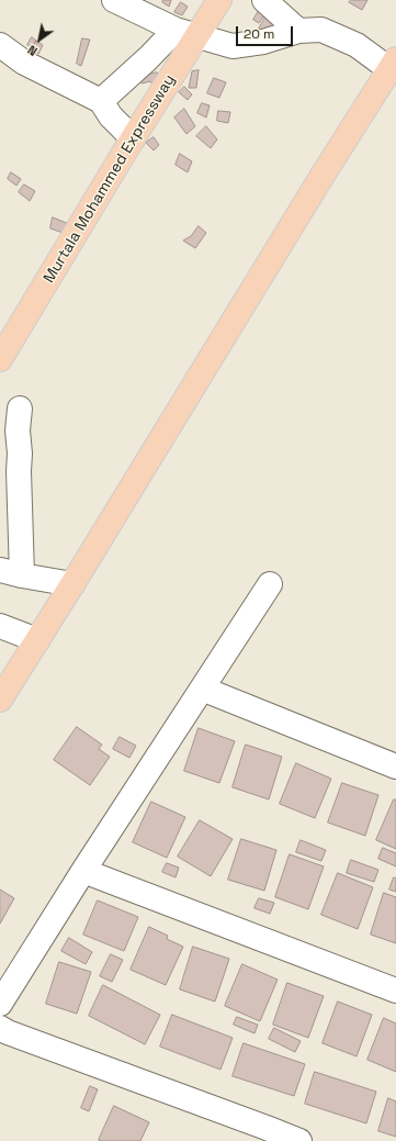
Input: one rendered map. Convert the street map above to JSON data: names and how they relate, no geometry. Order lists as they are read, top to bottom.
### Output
{
  "streets": {
    "main road": ["Murtala Mohammed Expressway"]
  },
  "scale_bar": "20 m",
  "north": "bottom left"
}
